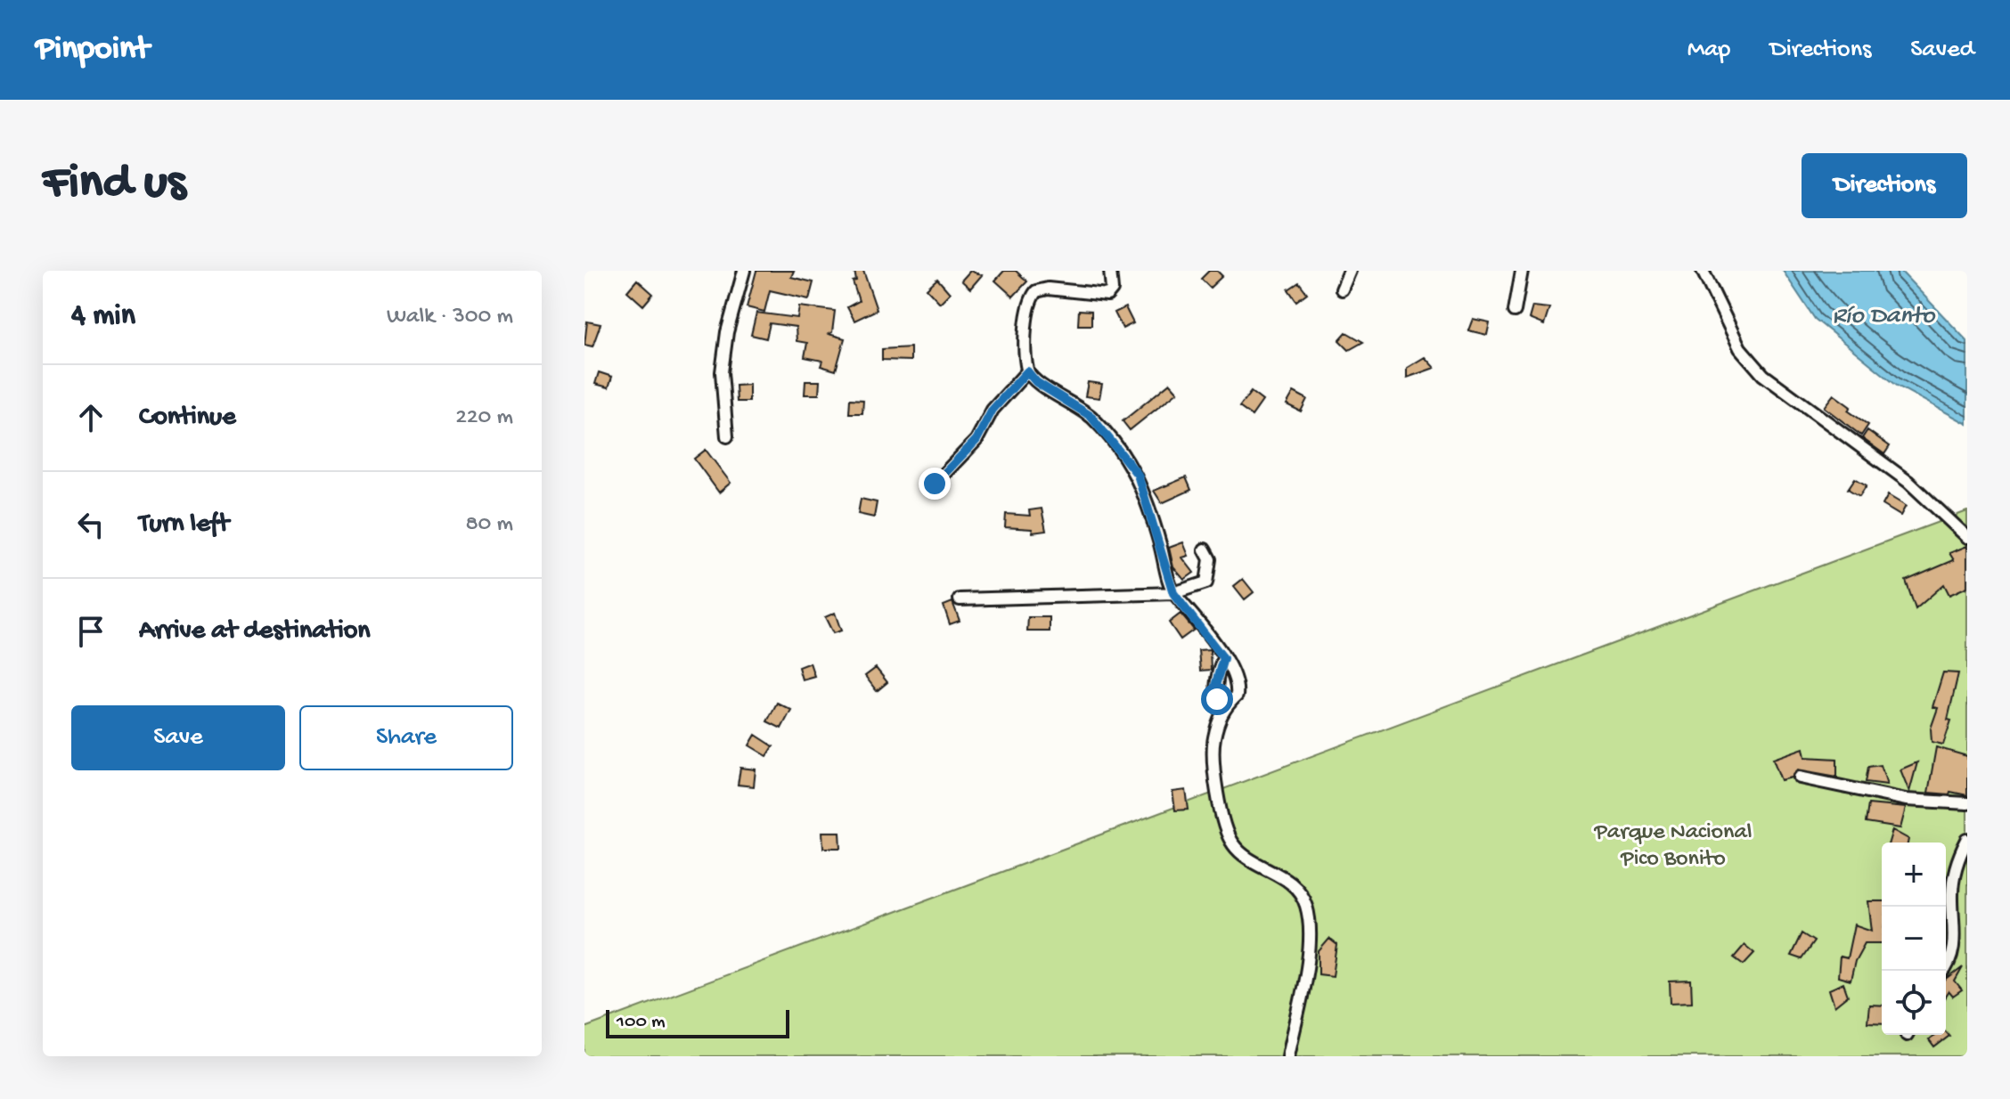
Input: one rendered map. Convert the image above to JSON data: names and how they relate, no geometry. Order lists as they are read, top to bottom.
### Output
{
  "water": ["Río Danto"],
  "parks": ["Parque Nacional Pico Bonito"],
  "scale_bar": "100 m",
  "page": {
    "header": "Pinpoint",
    "nav": ["Map", "Directions", "Saved"],
    "buttons": [
      "Directions",
      ["Save", "Share"]
    ],
    "title": "Find us",
    "heading": ["4 min", "Walk · 300 m"],
    "list": [
      ["Continue", "220 m"],
      ["Turn left", "80 m"],
      "Arrive at destination"
    ],
    "map_buttons": ["+", "−"],
    "scale": "100 m"
  }
}
